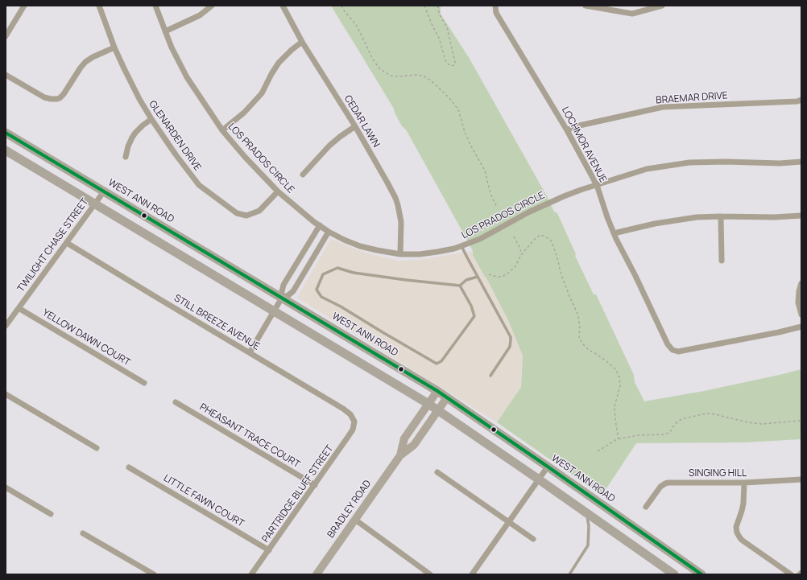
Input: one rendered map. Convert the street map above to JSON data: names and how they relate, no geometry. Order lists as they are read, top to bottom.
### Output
{
  "streets": {
    "main road": ["WEST ANN ROAD"],
    "street": [
      "BRAEMAR DRIVE",
      "CEDAR LAWN",
      "GLENARDEN DRIVE",
      "LOCHMOR AVENUE",
      "LOS PRADOS CIRCLE",
      "TWILIGHT CHASE STREET",
      "STILL BREEZE AVENUE",
      "YELLOW DAWN COURT",
      "PHEASANT TRACE COURT",
      "SINGING HILL",
      "PARTRIDGE BLUFF STREET",
      "LITTLE FAWN COURT",
      "BRADLEY ROAD"
    ]
  },
  "crossings": [
    ["BRAEMAR DRIVE", "LOCHMOR AVENUE"],
    ["CEDAR LAWN", "LOS PRADOS CIRCLE"],
    ["GLENARDEN DRIVE", "LOS PRADOS CIRCLE"],
    ["LOCHMOR AVENUE", "LOS PRADOS CIRCLE"],
    ["WEST ANN ROAD", "TWILIGHT CHASE STREET"],
    ["WEST ANN ROAD", "BRADLEY ROAD"],
    ["TWILIGHT CHASE STREET", "STILL BREEZE AVENUE"],
    ["TWILIGHT CHASE STREET", "YELLOW DAWN COURT"],
    ["STILL BREEZE AVENUE", "PARTRIDGE BLUFF STREET"],
    ["PHEASANT TRACE COURT", "PARTRIDGE BLUFF STREET"],
    ["PARTRIDGE BLUFF STREET", "LITTLE FAWN COURT"]
  ]
}
